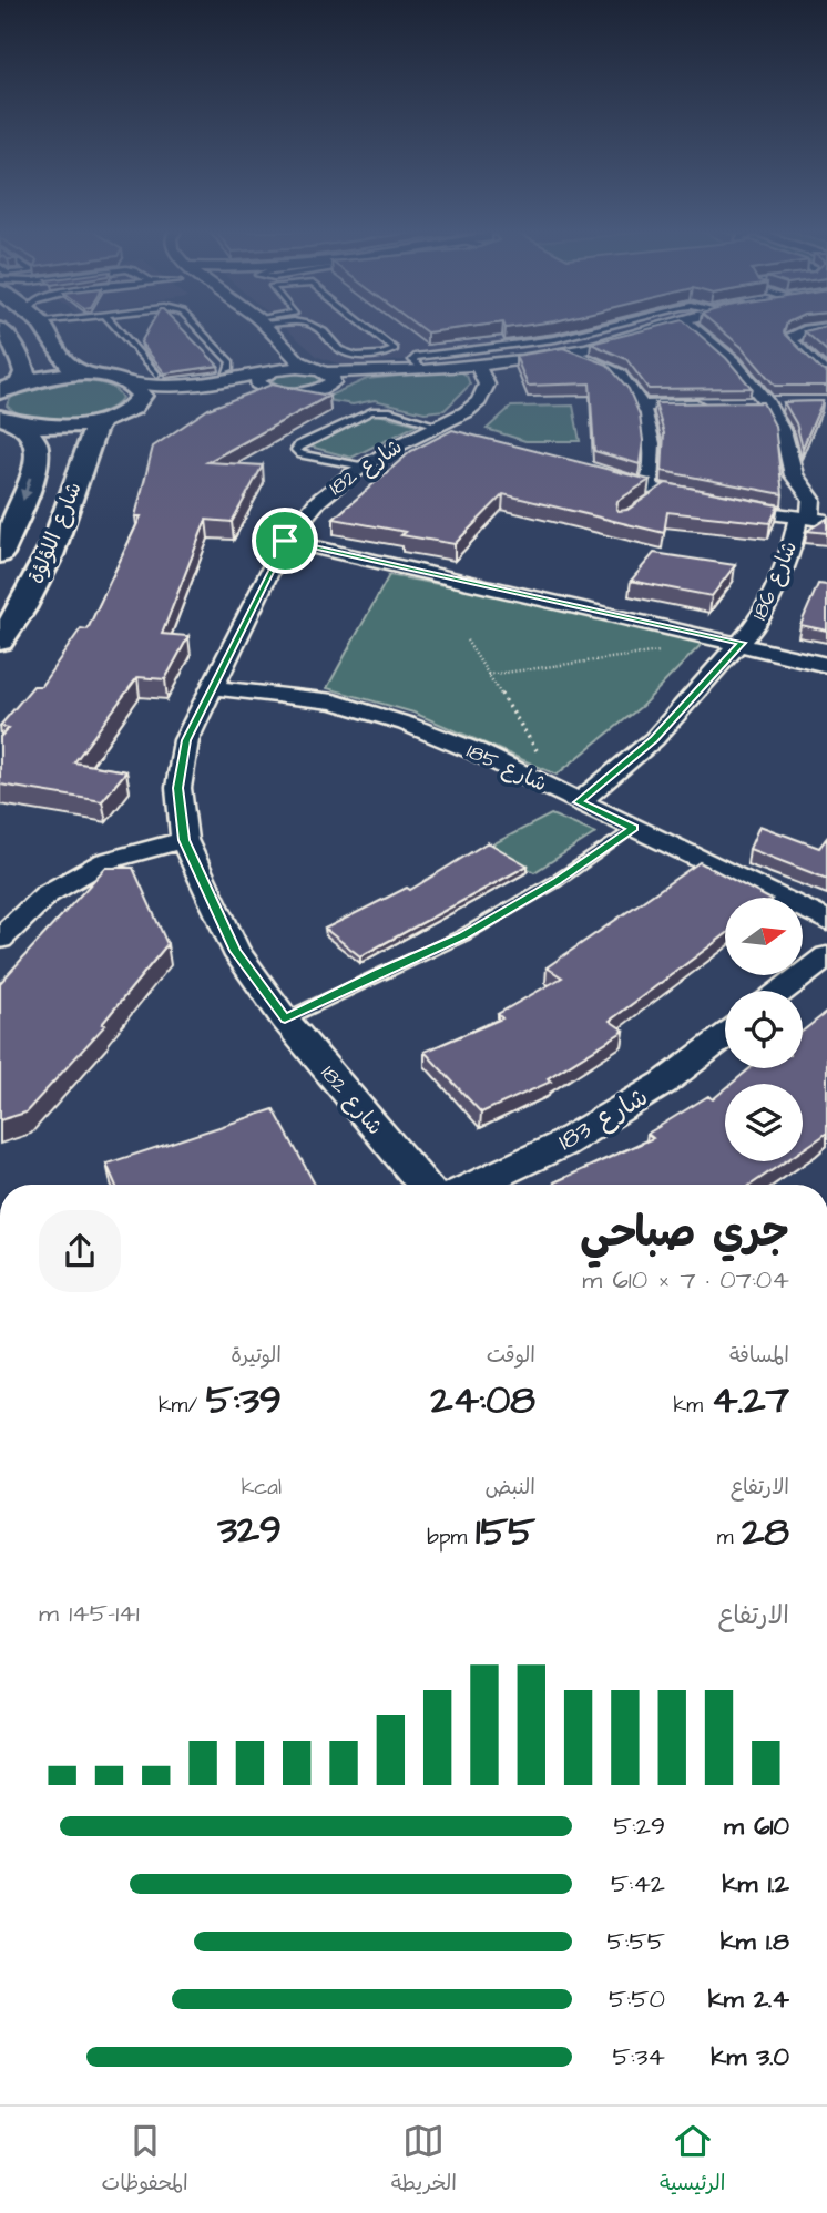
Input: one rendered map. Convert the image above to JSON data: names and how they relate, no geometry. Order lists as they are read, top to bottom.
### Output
{
  "streets": {
    "main road": ["شارع اللؤلؤة"],
    "street": [
      "شارع 182",
      "شارع 186",
      "شارع 185",
      "شارع 183"
    ]
  },
  "crossings": [
    ["شارع 182", "شارع 185"],
    ["شارع 186", "شارع 185"]
  ],
  "north": "right",
  "page": {
    "heading": ["جري صباحي", "07:04 · 7 × 610 m"],
    "stats": [
      ["المسافة", "4.27 km"],
      ["الوقت", "24:08"],
      ["الوتيرة", "5:39 /km"],
      ["الارتفاع", "28 m"],
      ["النبض", "155 bpm"],
      ["kcal", "329"]
    ],
    "chart": ["الارتفاع", "141–145 m"],
    "list": [
      {
        "name": "610 m",
        "note": "5:29"
      },
      {
        "name": "1.2 km",
        "note": "5:42"
      },
      {
        "name": "1.8 km",
        "note": "5:55"
      },
      {
        "name": "2.4 km",
        "note": "5:50"
      },
      {
        "name": "3.0 km",
        "note": "5:34"
      }
    ],
    "tabs": ["الرئيسية", "الخريطة", "المحفوظات"]
  }
}
